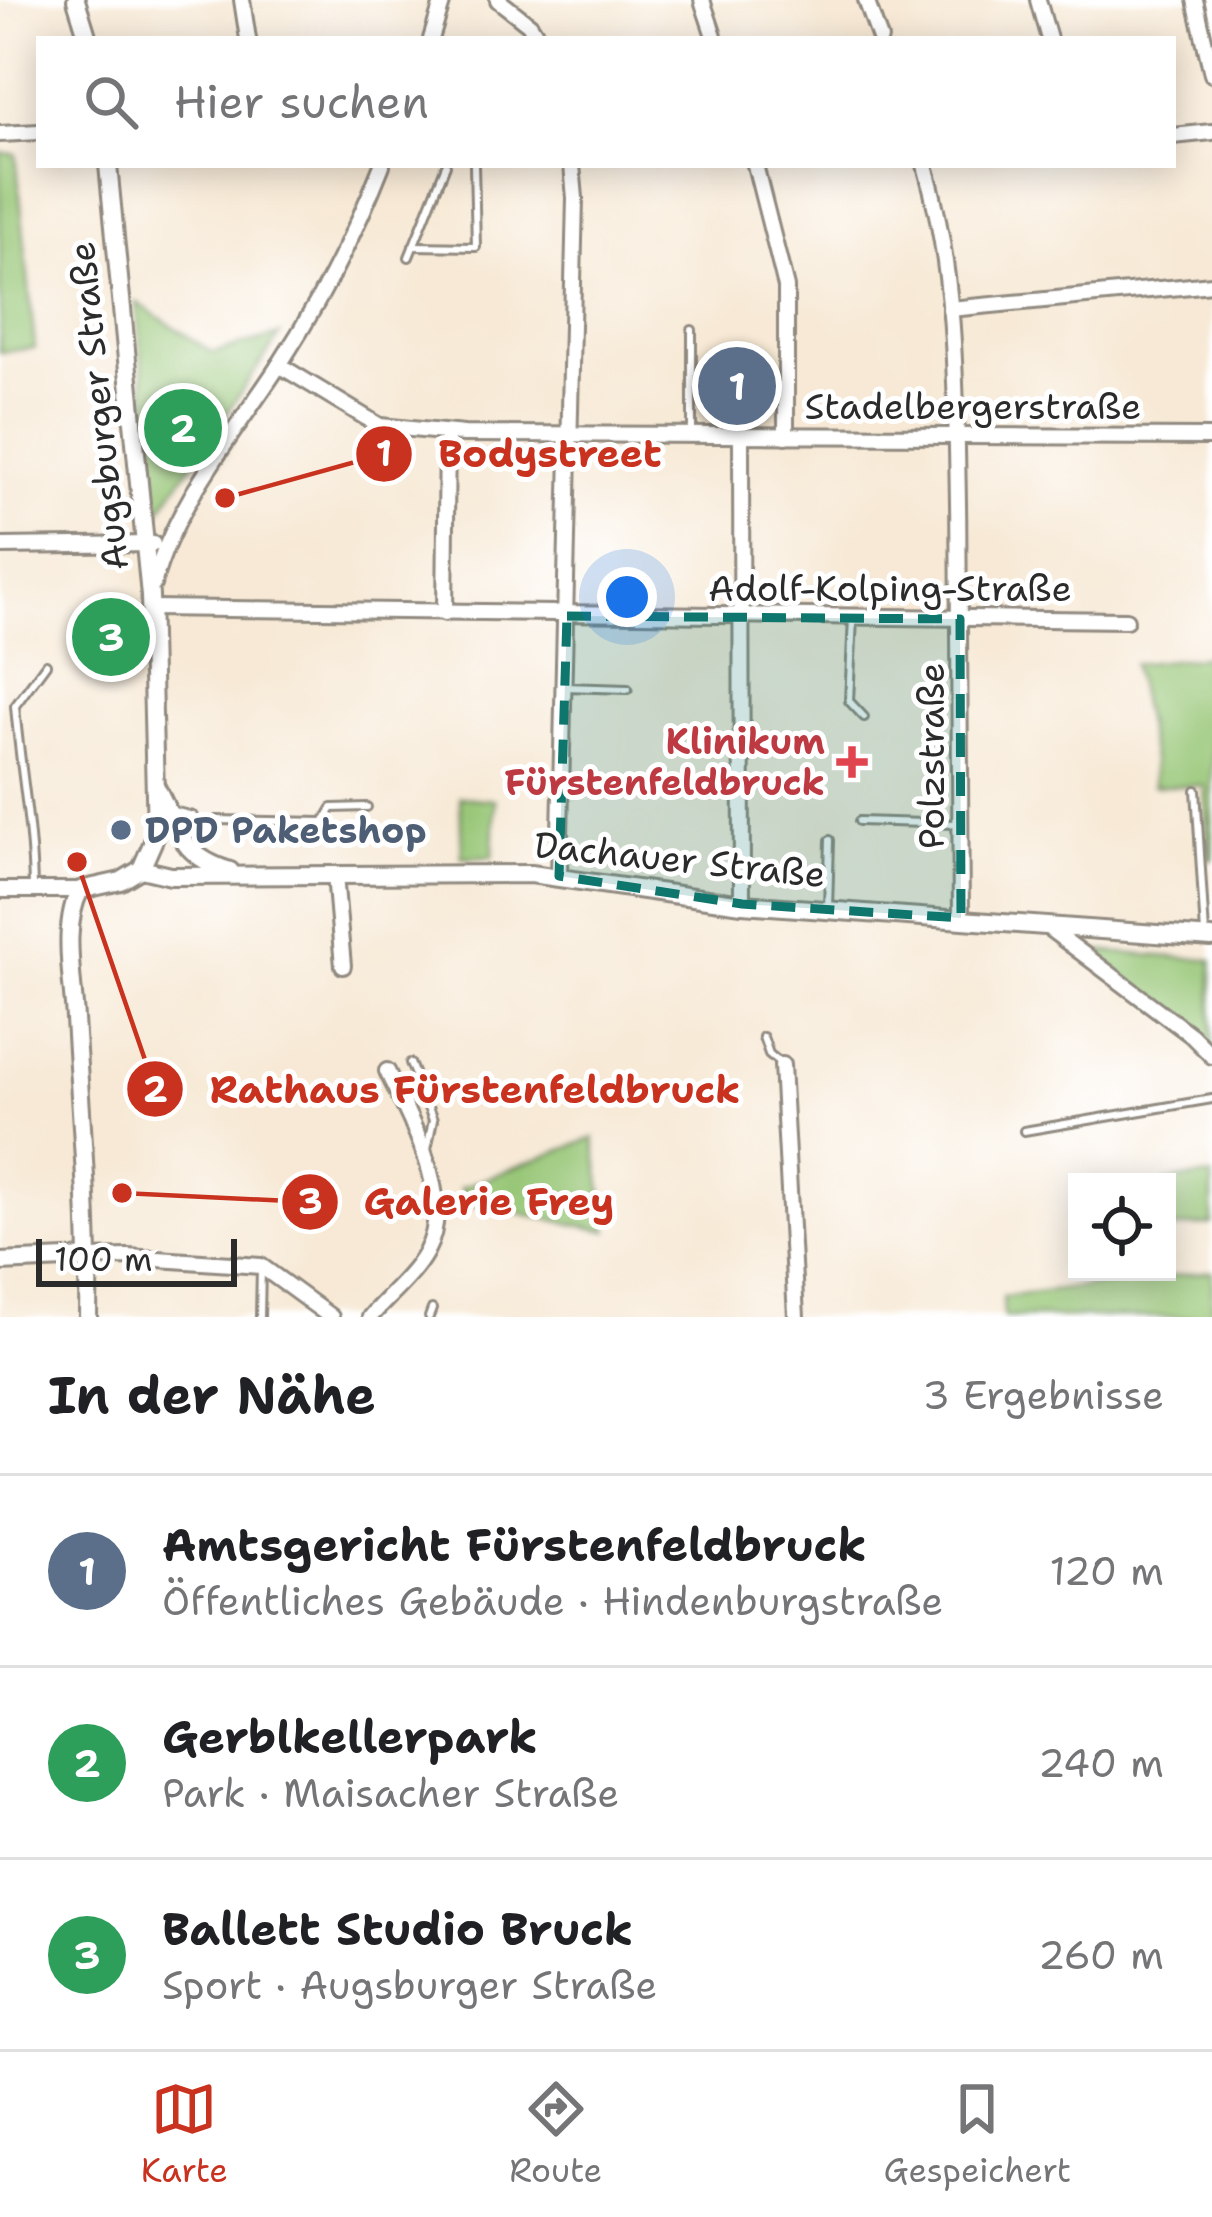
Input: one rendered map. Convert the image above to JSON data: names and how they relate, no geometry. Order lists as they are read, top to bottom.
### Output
{
  "streets": {
    "street": [
      "Augsburger Straße",
      "Stadelbergerstraße",
      "Adolf-Kolping-Straße",
      "Polzstraße",
      "Dachauer Straße"
    ]
  },
  "crossings": [
    ["Augsburger Straße", "Adolf-Kolping-Straße"],
    ["Augsburger Straße", "Dachauer Straße"],
    ["Stadelbergerstraße", "Polzstraße"],
    ["Adolf-Kolping-Straße", "Polzstraße"],
    ["Polzstraße", "Dachauer Straße"]
  ],
  "places": {
    "other": [
      "Bodystreet",
      "DPD Paketshop",
      "Rathaus Fürstenfeldbruck",
      "Galerie Frey"
    ],
    "health": ["Klinikum Fürstenfeldbruck"]
  },
  "scale_bar": "100 m",
  "page": {
    "search": "Hier suchen",
    "pins": ["1", "2", "3"],
    "scale": "100 m",
    "heading": ["In der Nähe", "3 Ergebnisse"],
    "list": [
      {
        "mark": "1",
        "name": "Amtsgericht Fürstenfeldbruck",
        "note": "Öffentliches Gebäude · Hindenburgstraße",
        "value": "120 m"
      },
      {
        "mark": "2",
        "name": "Gerblkellerpark",
        "note": "Park · Maisacher Straße",
        "value": "240 m"
      },
      {
        "mark": "3",
        "name": "Ballett Studio Bruck",
        "note": "Sport · Augsburger Straße",
        "value": "260 m"
      }
    ],
    "nav": ["Karte", "Route", "Gespeichert"]
  }
}
